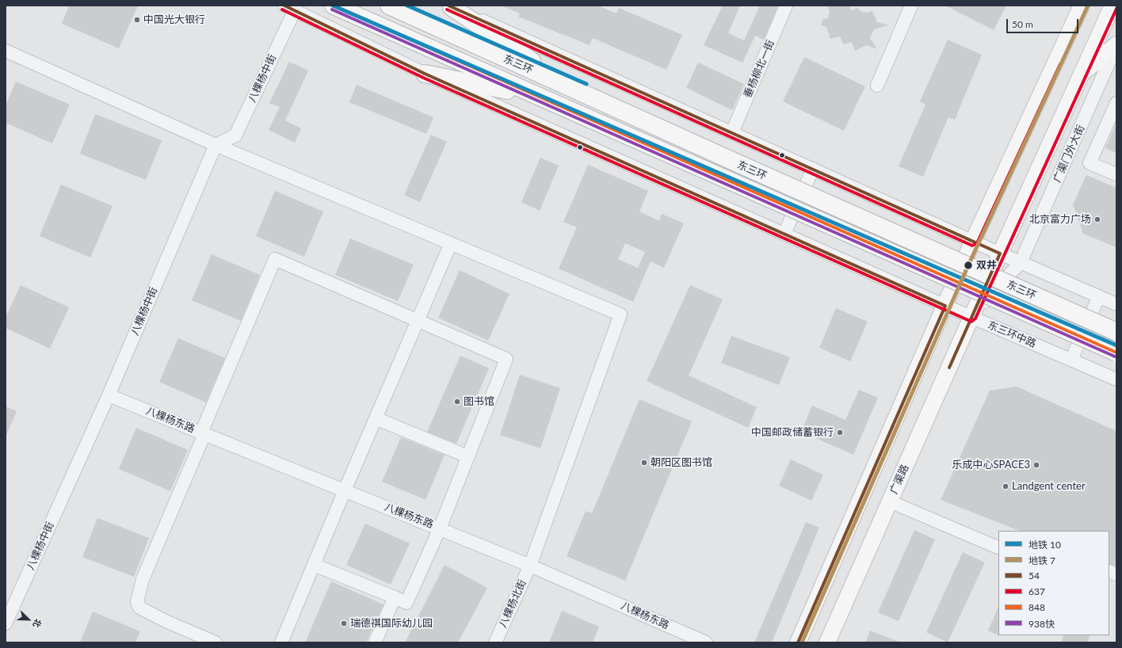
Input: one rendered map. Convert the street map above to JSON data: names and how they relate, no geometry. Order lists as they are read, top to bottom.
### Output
{
  "streets": {
    "highway": ["东三环"],
    "main road": ["广渠门外大街", "广渠路"],
    "street": [
      "垂杨柳北一街",
      "八棵杨中街",
      "东三环中路",
      "八棵杨东路",
      "八棵杨北街"
    ]
  },
  "crossings": [
    ["八棵杨中街", "东三环中路"],
    ["八棵杨中街", "八棵杨东路"],
    ["广渠门外大街", "东三环中路"],
    ["广渠门外大街", "广渠路"],
    ["东三环中路", "广渠路"],
    ["八棵杨东路", "八棵杨北街"]
  ],
  "places": [
    "中国光大银行",
    "北京富力广场",
    "双井",
    "图书馆",
    "中国邮政储蓄银行",
    "朝阳区图书馆",
    "乐成中心SPACE3",
    "Landgent center",
    "瑞德祺国际幼儿园"
  ],
  "lines": [
    "metro line 10",
    "metro line 7",
    "transit line 54",
    "transit line 848",
    "transit line 637",
    "transit line 938快"
  ],
  "legend": [
    "地铁 10",
    "地铁 7",
    "54",
    "637",
    "848",
    "938快"
  ],
  "scale_bar": "50 m",
  "north": "bottom right"
}
